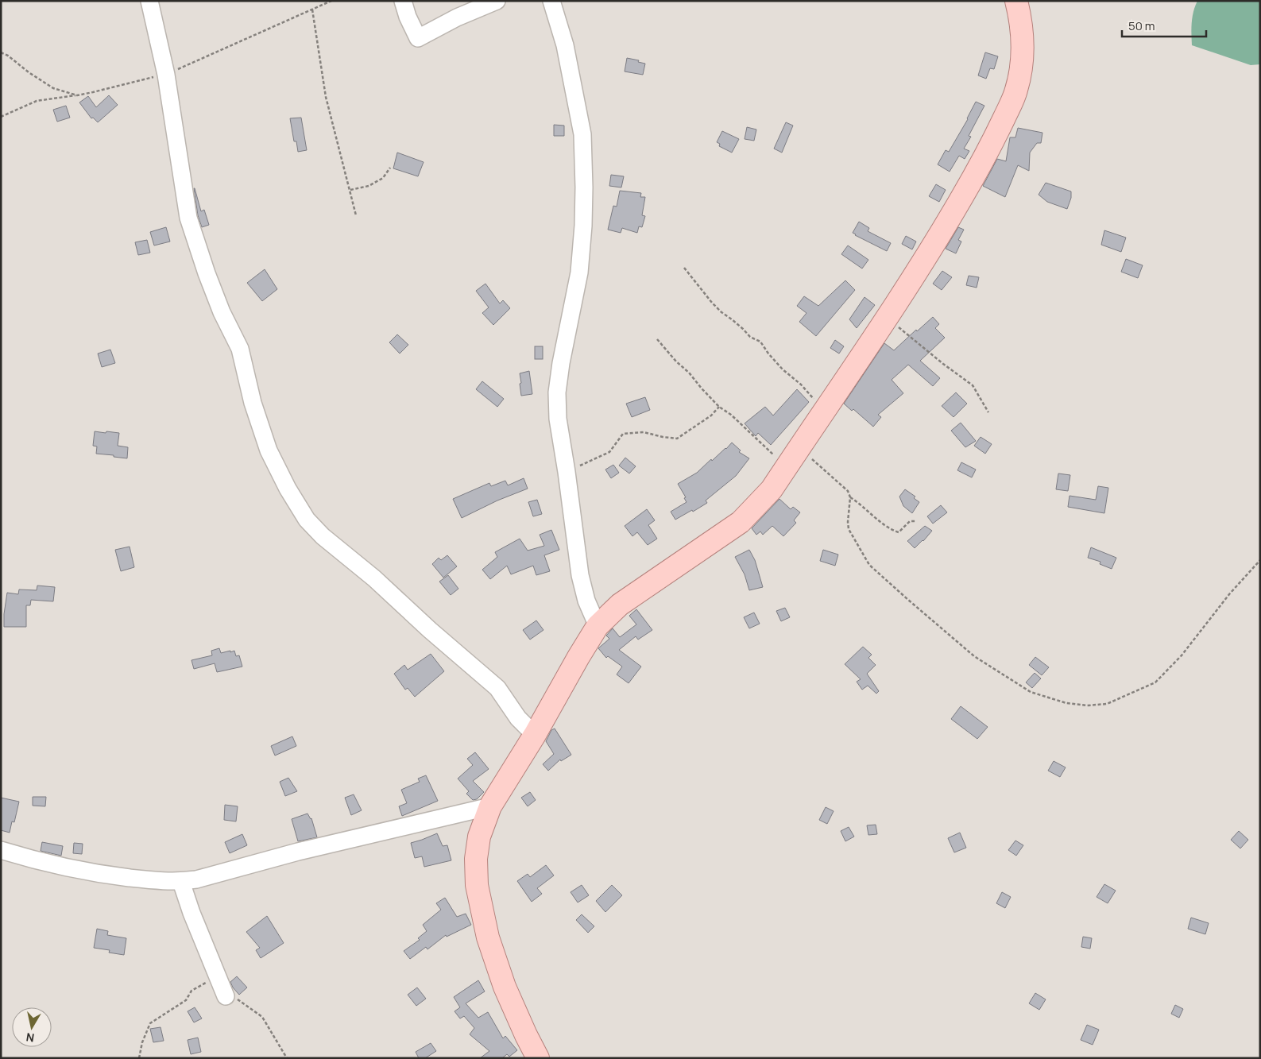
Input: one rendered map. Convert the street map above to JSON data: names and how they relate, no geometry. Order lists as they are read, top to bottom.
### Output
{
  "scale_bar": "50 m",
  "north": "bottom"
}
